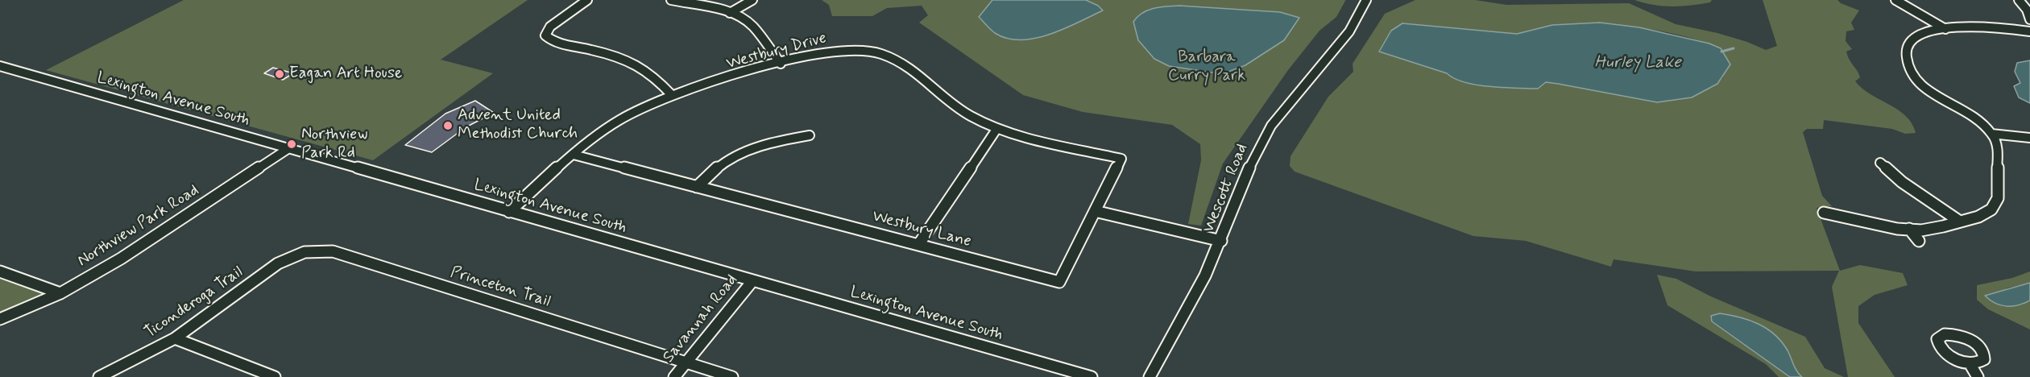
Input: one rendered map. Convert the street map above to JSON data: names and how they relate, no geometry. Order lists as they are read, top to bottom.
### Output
{
  "streets": {
    "street": [
      "Westbury Drive",
      "Lexington Avenue South",
      "Wescott Road",
      "Northview Park Road",
      "Westbury Lane",
      "Princeton Trail",
      "Ticonderoga Trail",
      "Savannah Road"
    ]
  },
  "crossings": [
    ["Westbury Drive", "Lexington Avenue South"],
    ["Westbury Drive", "Westbury Lane"],
    ["Lexington Avenue South", "Northview Park Road"],
    ["Lexington Avenue South", "Savannah Road"],
    ["Princeton Trail", "Ticonderoga Trail"],
    ["Princeton Trail", "Savannah Road"]
  ],
  "water": ["Hurley Lake"],
  "parks": ["Barbara Curry Park"],
  "places": ["Eagan Art House", "Advent United Methodist Church", "Northview Park Rd"]
}
